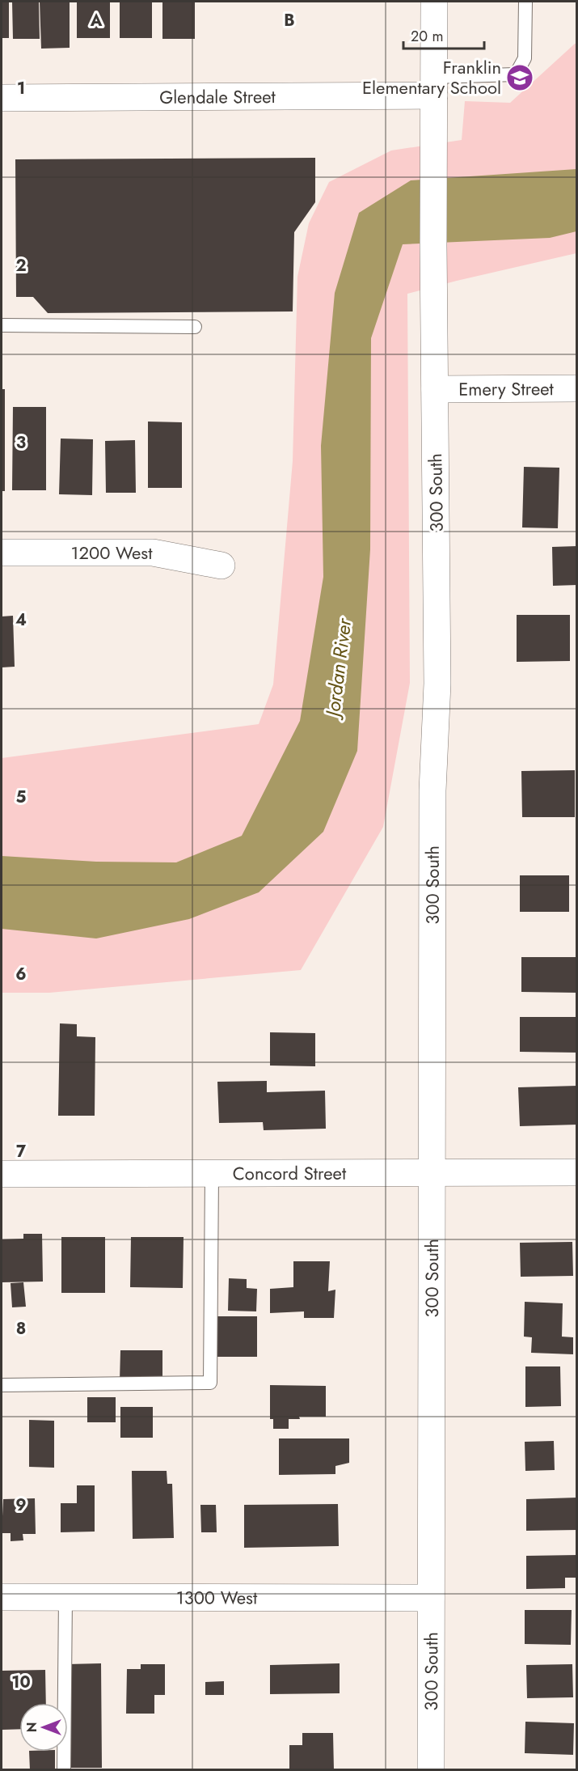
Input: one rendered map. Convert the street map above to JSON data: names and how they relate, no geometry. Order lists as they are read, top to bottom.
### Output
{
  "streets": {
    "street": [
      "Glendale Street",
      "Emery Street",
      "300 South",
      "1200 West",
      "Concord Street",
      "1300 West"
    ]
  },
  "crossings": [
    ["Glendale Street", "300 South"],
    ["Emery Street", "300 South"],
    ["300 South", "Concord Street"],
    ["300 South", "1300 West"]
  ],
  "water": ["Jordan River"],
  "places": {
    "school or university": ["Franklin Elementary School"]
  },
  "scale_bar": "20 m",
  "north": "left",
  "grid": {
    "columns": ["A", "B"],
    "rows": [
      "1",
      "2",
      "3",
      "4",
      "5",
      "6",
      "7",
      "8",
      "9",
      "10"
    ]
  }
}
